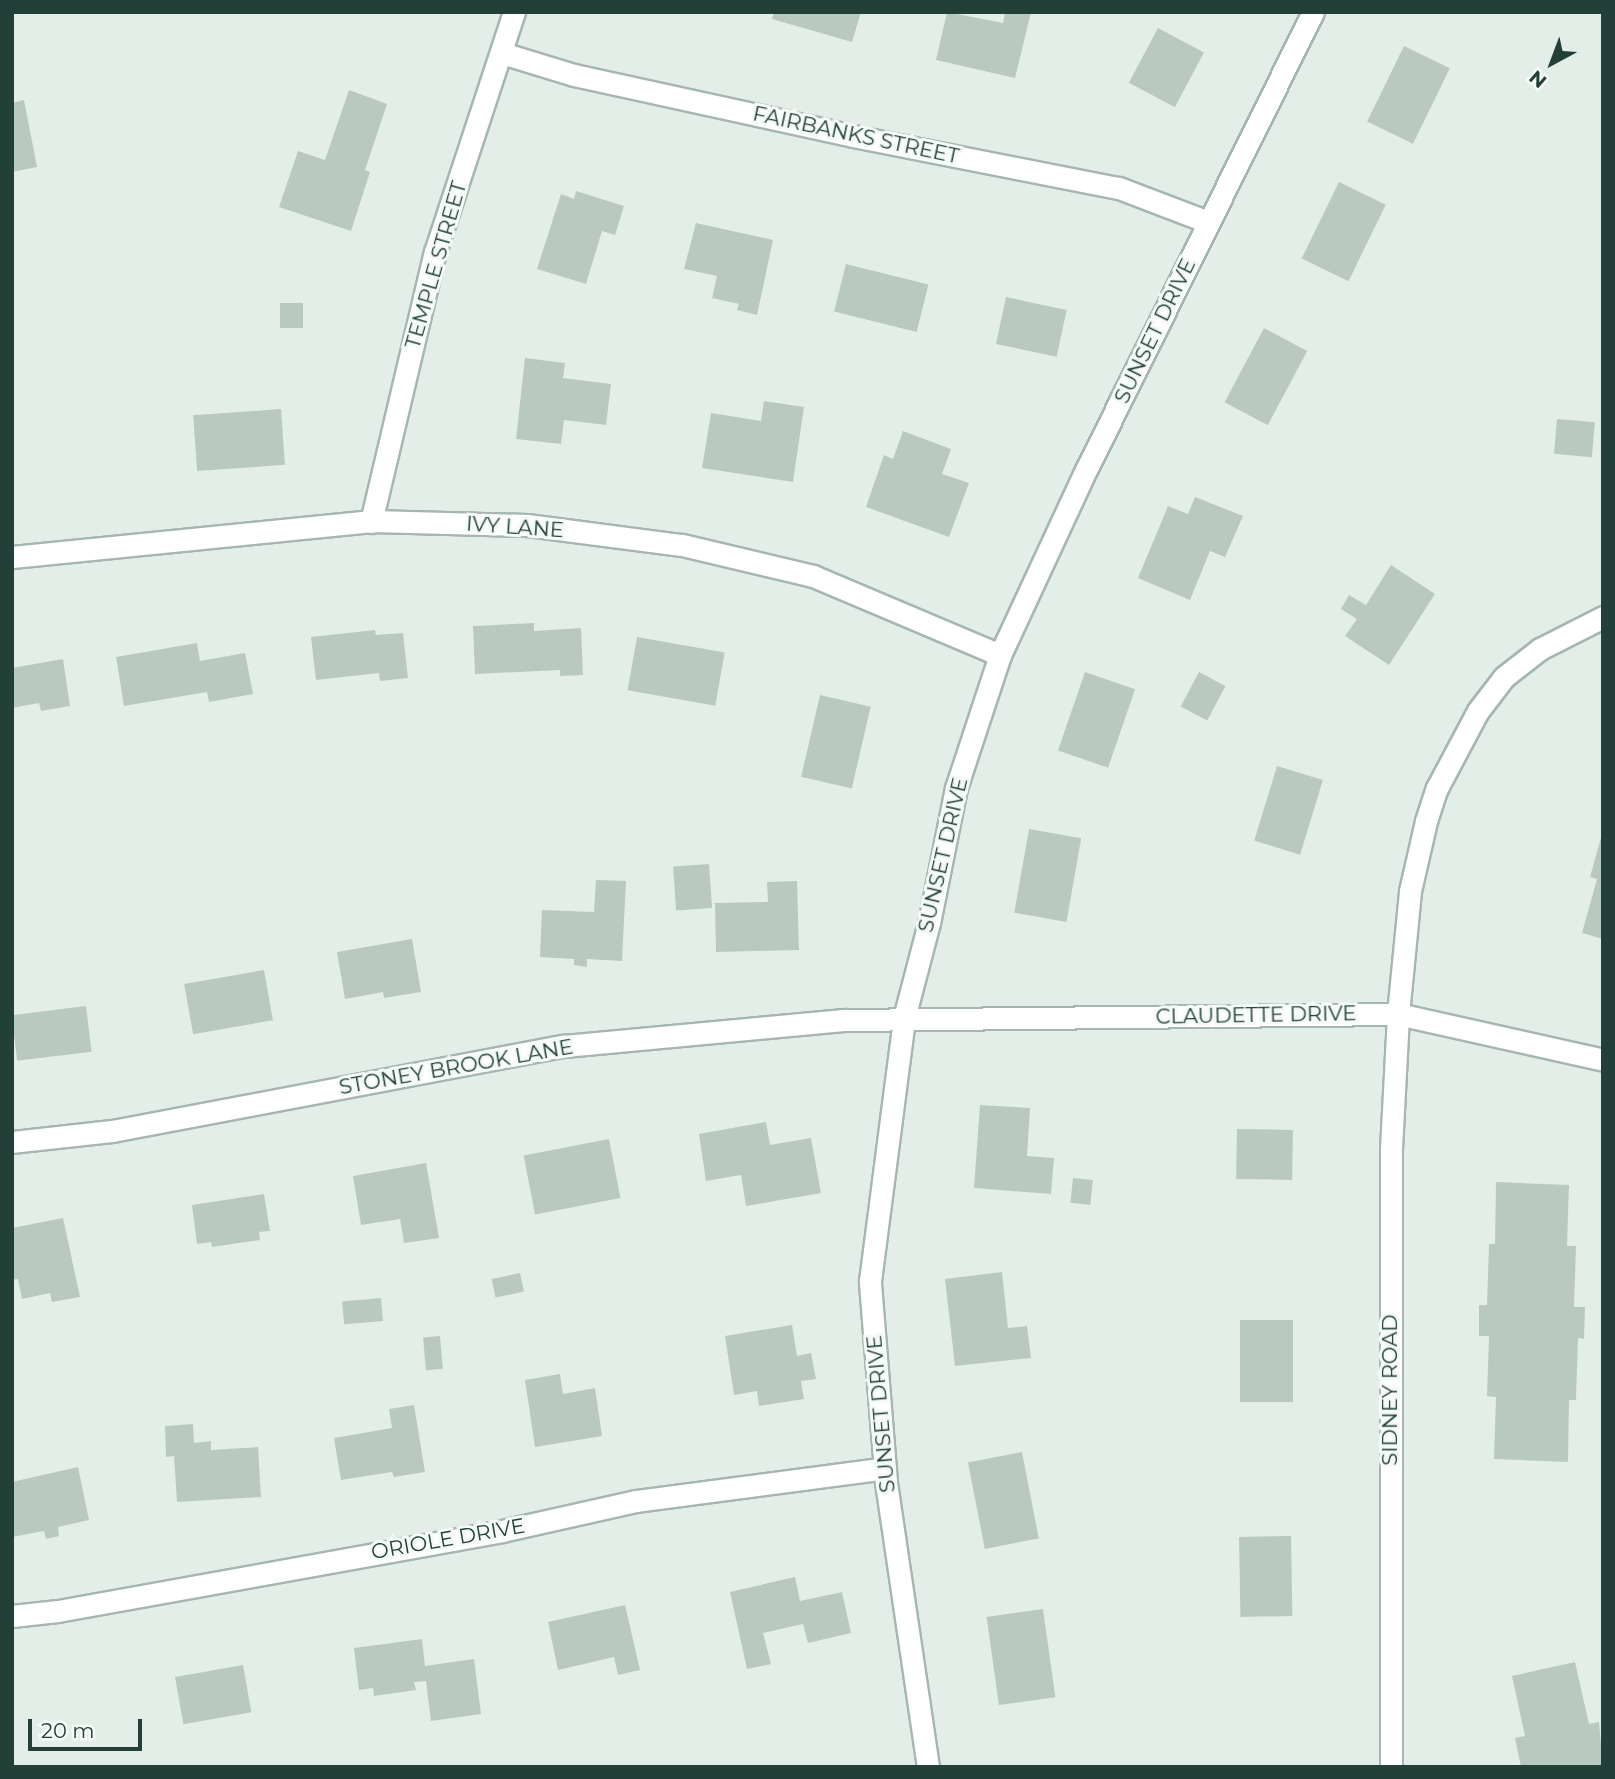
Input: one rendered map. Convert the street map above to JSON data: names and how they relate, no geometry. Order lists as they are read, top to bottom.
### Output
{
  "streets": {
    "street": [
      "FAIRBANKS STREET",
      "TEMPLE STREET",
      "SUNSET DRIVE",
      "IVY LANE",
      "CLAUDETTE DRIVE",
      "STONEY BROOK LANE",
      "SIDNEY ROAD",
      "ORIOLE DRIVE"
    ]
  },
  "crossings": [
    ["FAIRBANKS STREET", "TEMPLE STREET"],
    ["FAIRBANKS STREET", "SUNSET DRIVE"],
    ["TEMPLE STREET", "IVY LANE"],
    ["SUNSET DRIVE", "IVY LANE"],
    ["SUNSET DRIVE", "CLAUDETTE DRIVE"],
    ["SUNSET DRIVE", "STONEY BROOK LANE"],
    ["SUNSET DRIVE", "ORIOLE DRIVE"],
    ["CLAUDETTE DRIVE", "STONEY BROOK LANE"],
    ["CLAUDETTE DRIVE", "SIDNEY ROAD"]
  ],
  "scale_bar": "20 m",
  "north": "bottom left"
}
